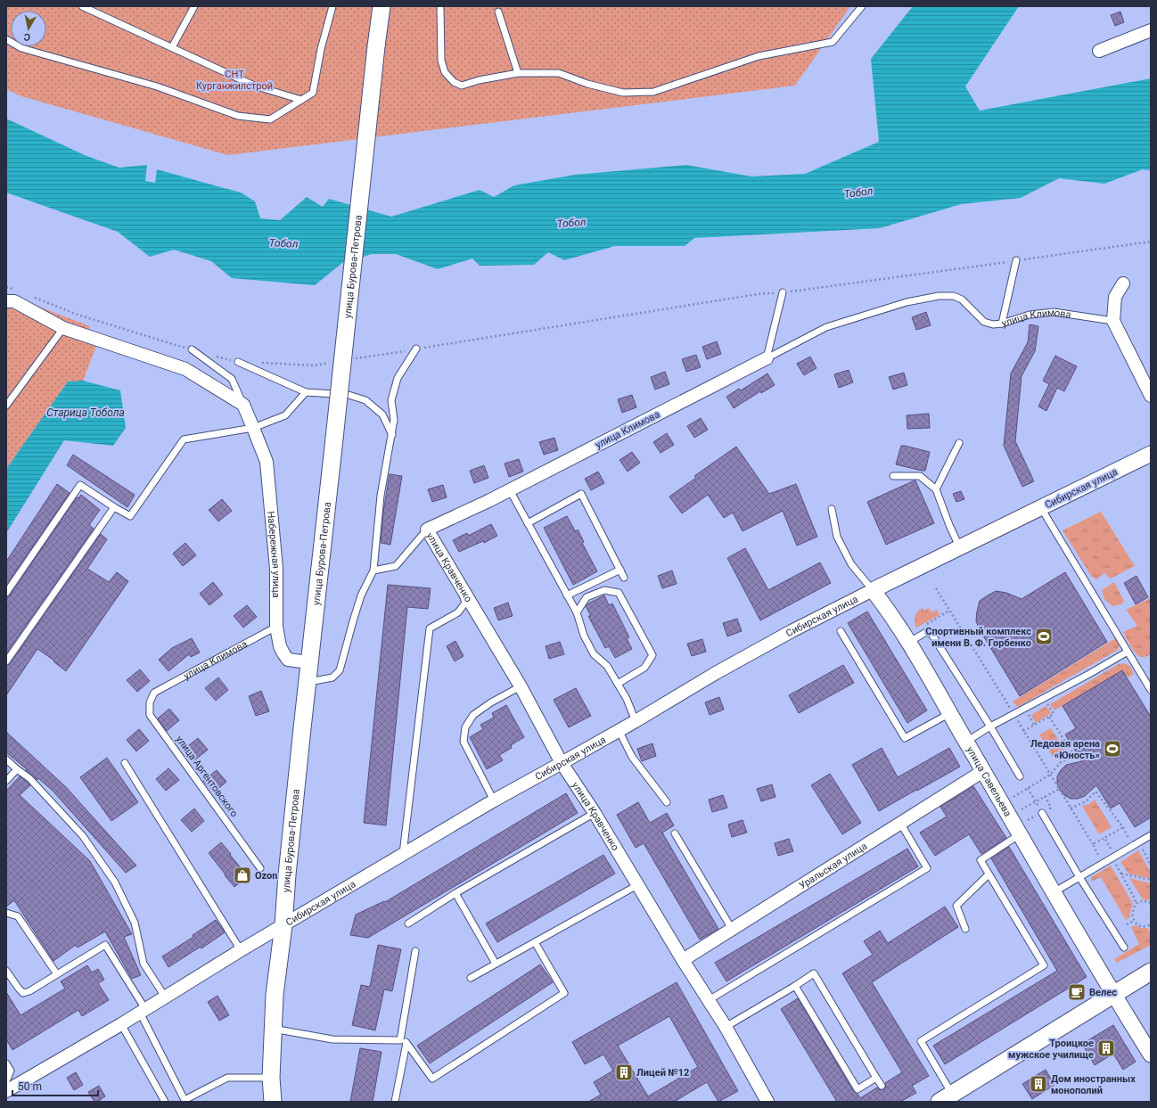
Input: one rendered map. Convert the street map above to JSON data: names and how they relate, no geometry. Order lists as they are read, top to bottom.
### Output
{
  "streets": {
    "main road": ["улица Бурова-Петрова"],
    "street": [
      "улица Климова",
      "Сибирская улица",
      "Набережная улица",
      "улица Кравченко",
      "улица Савельева",
      "Уральская улица"
    ],
    "lane": ["улица Аргентовского"]
  },
  "crossings": [
    ["улица Бурова-Петрова", "Сибирская улица"],
    ["улица Бурова-Петрова", "Набережная улица"],
    ["улица Климова", "Набережная улица"],
    ["улица Климова", "улица Кравченко"],
    ["улица Климова", "улица Аргентовского"],
    ["Сибирская улица", "улица Кравченко"],
    ["Сибирская улица", "улица Савельева"],
    ["улица Кравченко", "Уральская улица"],
    ["улица Савельева", "Уральская улица"]
  ],
  "water": ["Тобол", "Старица Тобола"],
  "parks": ["СНТ Курганжилстрой"],
  "places": {
    "sports": ["Спортивный комплекс имени В. Ф. Горбенко", "Ледовая арена «Юность»"],
    "shop": ["Ozon"],
    "cafe": ["Велес"],
    "building": ["Троицкое мужское училище", "Лицей №12", "Дом иностранных монополий"]
  },
  "scale_bar": "50 m",
  "north": "bottom"
}
